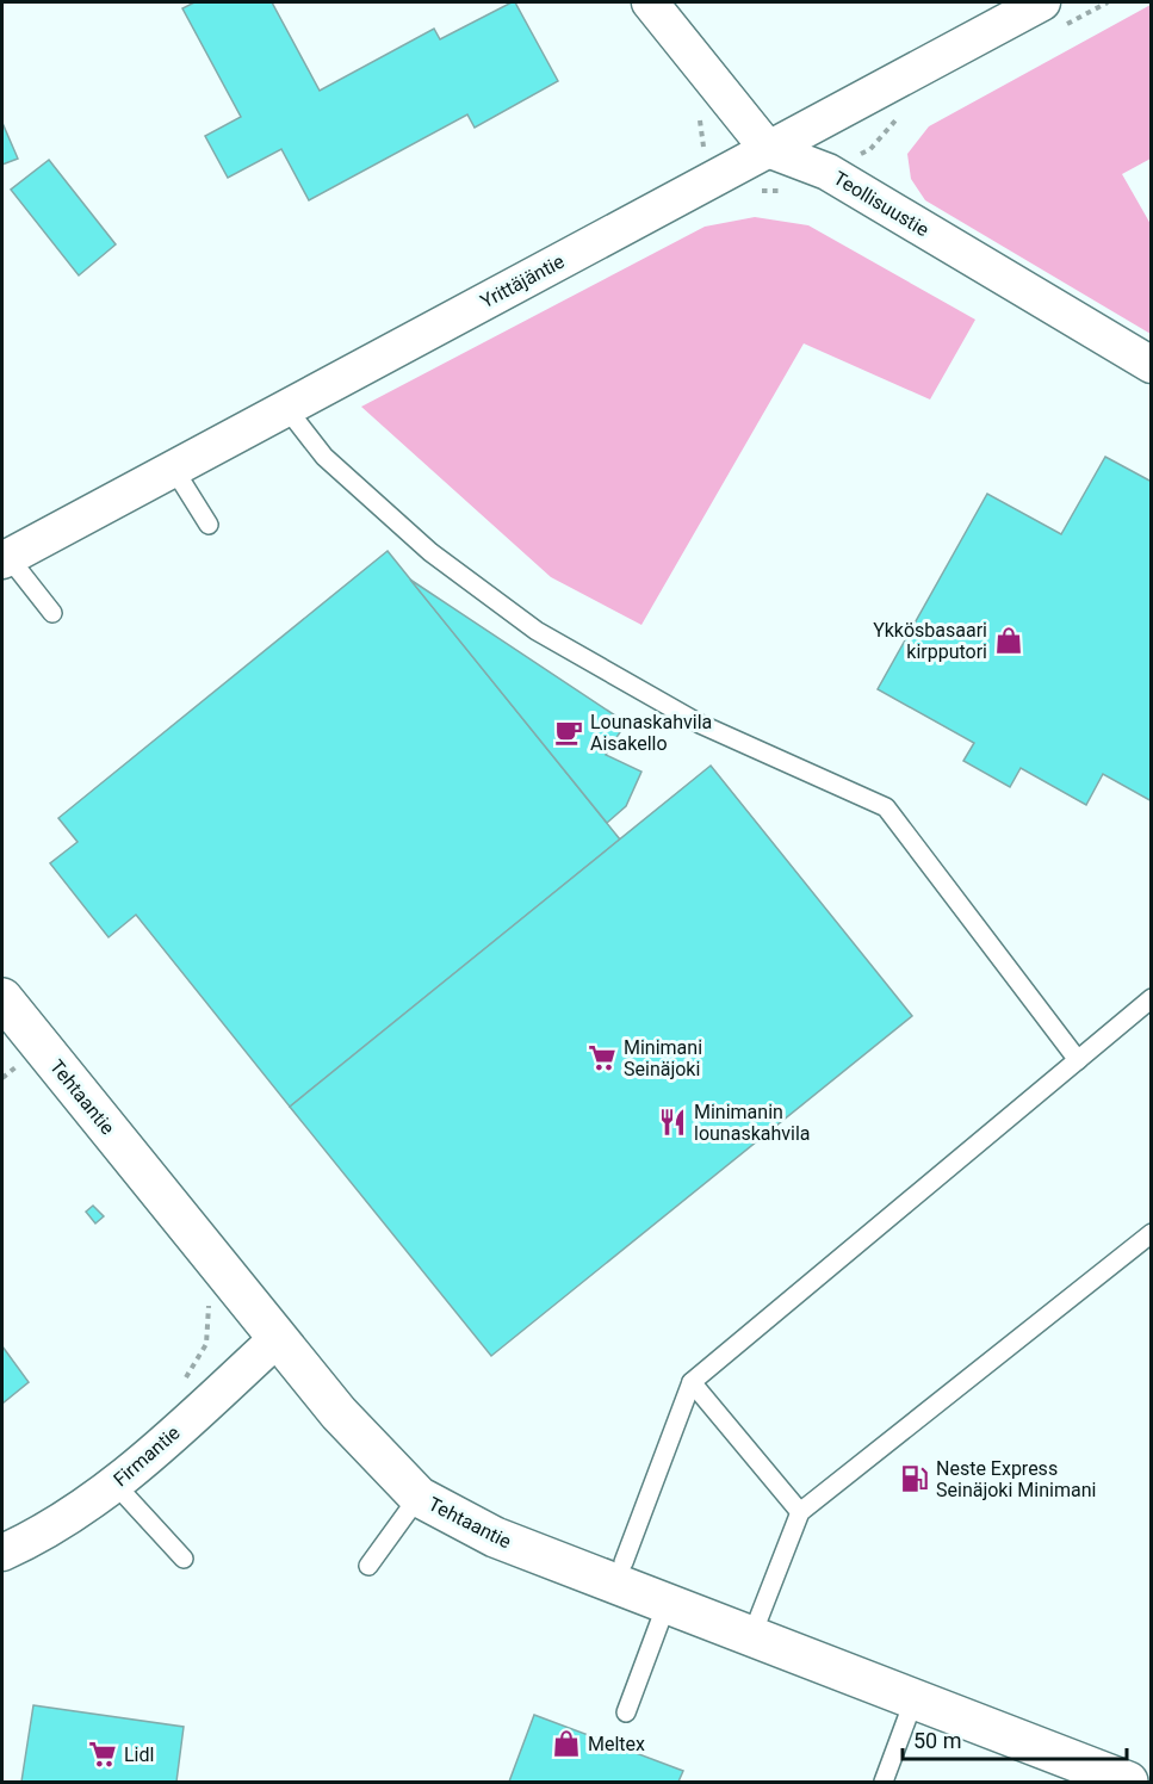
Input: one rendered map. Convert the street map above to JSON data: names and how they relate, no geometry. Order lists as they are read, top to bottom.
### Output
{
  "streets": {
    "street": [
      "Teollisuustie",
      "Yrittäjäntie",
      "Tehtaantie",
      "Firmantie"
    ]
  },
  "crossings": [
    ["Teollisuustie", "Yrittäjäntie"],
    ["Tehtaantie", "Firmantie"]
  ],
  "places": {
    "shop": ["Ykkösbasaari kirpputori", "Meltex"],
    "cafe": ["Lounaskahvila Aisakello"],
    "supermarket": ["Minimani Seinäjoki", "Lidl"],
    "restaurant": ["Minimanin lounaskahvila"],
    "fuel station": ["Neste Express Seinäjoki Minimani"]
  },
  "scale_bar": "50 m"
}
